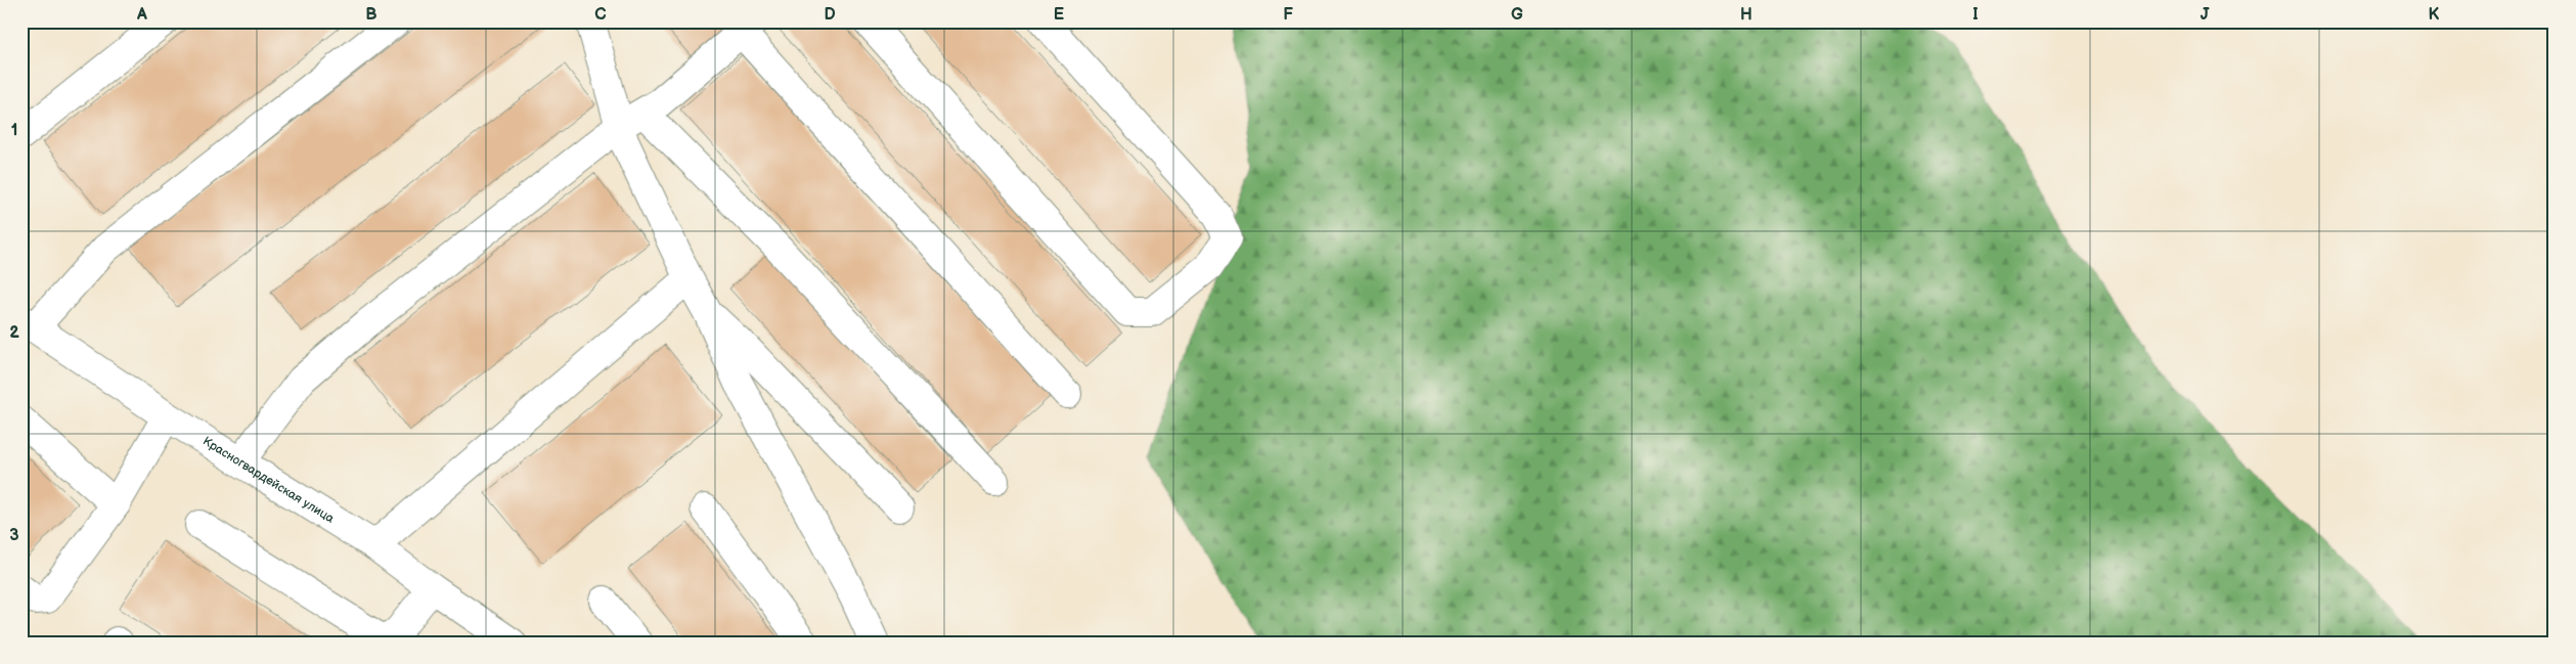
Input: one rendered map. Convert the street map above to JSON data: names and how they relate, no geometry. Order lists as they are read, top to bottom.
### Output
{
  "streets": {
    "street": ["Красногвардейская улица"]
  },
  "grid": {
    "columns": [
      "A",
      "B",
      "C",
      "D",
      "E",
      "F",
      "G",
      "H",
      "I",
      "J",
      "K"
    ],
    "rows": ["1", "2", "3"]
  }
}
